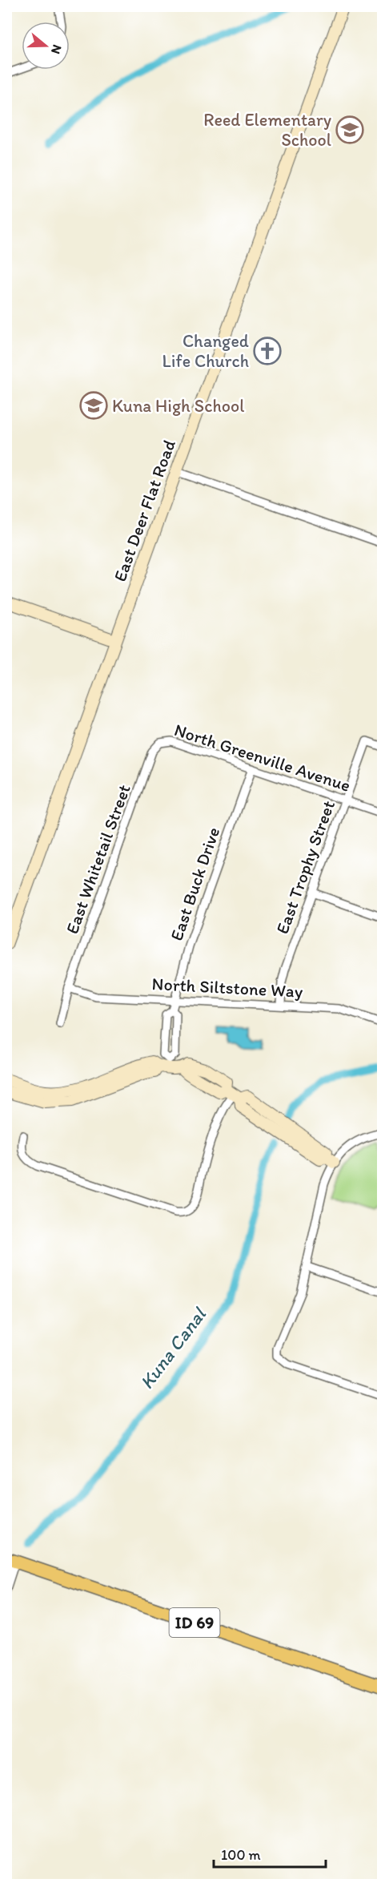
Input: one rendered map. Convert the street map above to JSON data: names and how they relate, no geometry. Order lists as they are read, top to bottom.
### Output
{
  "streets": {
    "main road": ["East Deer Flat Road", "ID 69"],
    "street": [
      "North Greenville Avenue",
      "East Whitetail Street",
      "East Trophy Street",
      "East Buck Drive",
      "North Siltstone Way"
    ]
  },
  "crossings": [
    ["North Greenville Avenue", "East Whitetail Street"],
    ["North Greenville Avenue", "East Trophy Street"],
    ["North Greenville Avenue", "East Buck Drive"],
    ["East Whitetail Street", "North Siltstone Way"],
    ["East Trophy Street", "North Siltstone Way"],
    ["East Buck Drive", "North Siltstone Way"]
  ],
  "water": ["Kuna Canal"],
  "places": {
    "school or university": ["Reed Elementary School", "Kuna High School"],
    "church": ["Changed Life Church"]
  },
  "scale_bar": "100 m",
  "north": "right"
}
